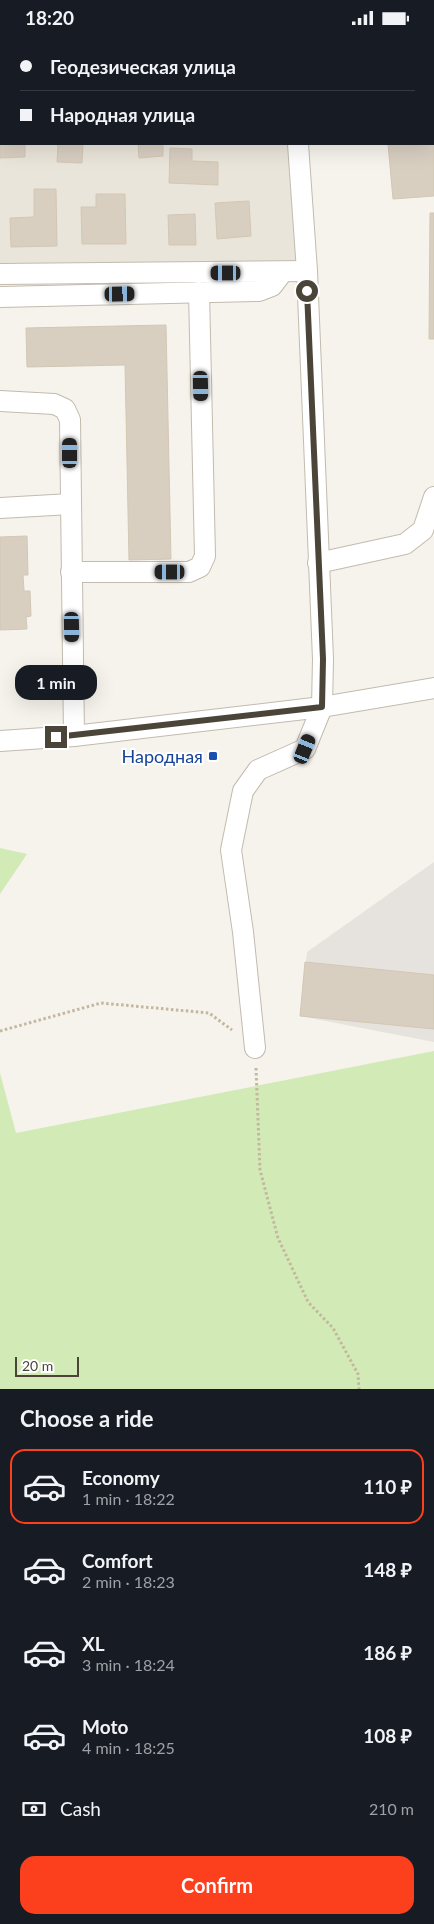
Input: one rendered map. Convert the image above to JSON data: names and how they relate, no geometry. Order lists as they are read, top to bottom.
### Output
{
  "places": {
    "transit": ["Народная"]
  },
  "scale_bar": "20 m",
  "page": {
    "status": "18:20",
    "banner": ["Геодезическая улица", "Народная улица"],
    "bubble": "1 min",
    "scale": "20 m",
    "heading": "Choose a ride",
    "list": [
      {
        "name": "Economy",
        "note": "1 min · 18:22",
        "value": "110 ₽"
      },
      {
        "name": "Comfort",
        "note": "2 min · 18:23",
        "value": "148 ₽"
      },
      {
        "name": "XL",
        "note": "3 min · 18:24",
        "value": "186 ₽"
      },
      {
        "name": "Moto",
        "note": "4 min · 18:25",
        "value": "108 ₽"
      }
    ],
    "pay": ["Cash", "210 m"],
    "buttons": "Confirm"
  }
}
